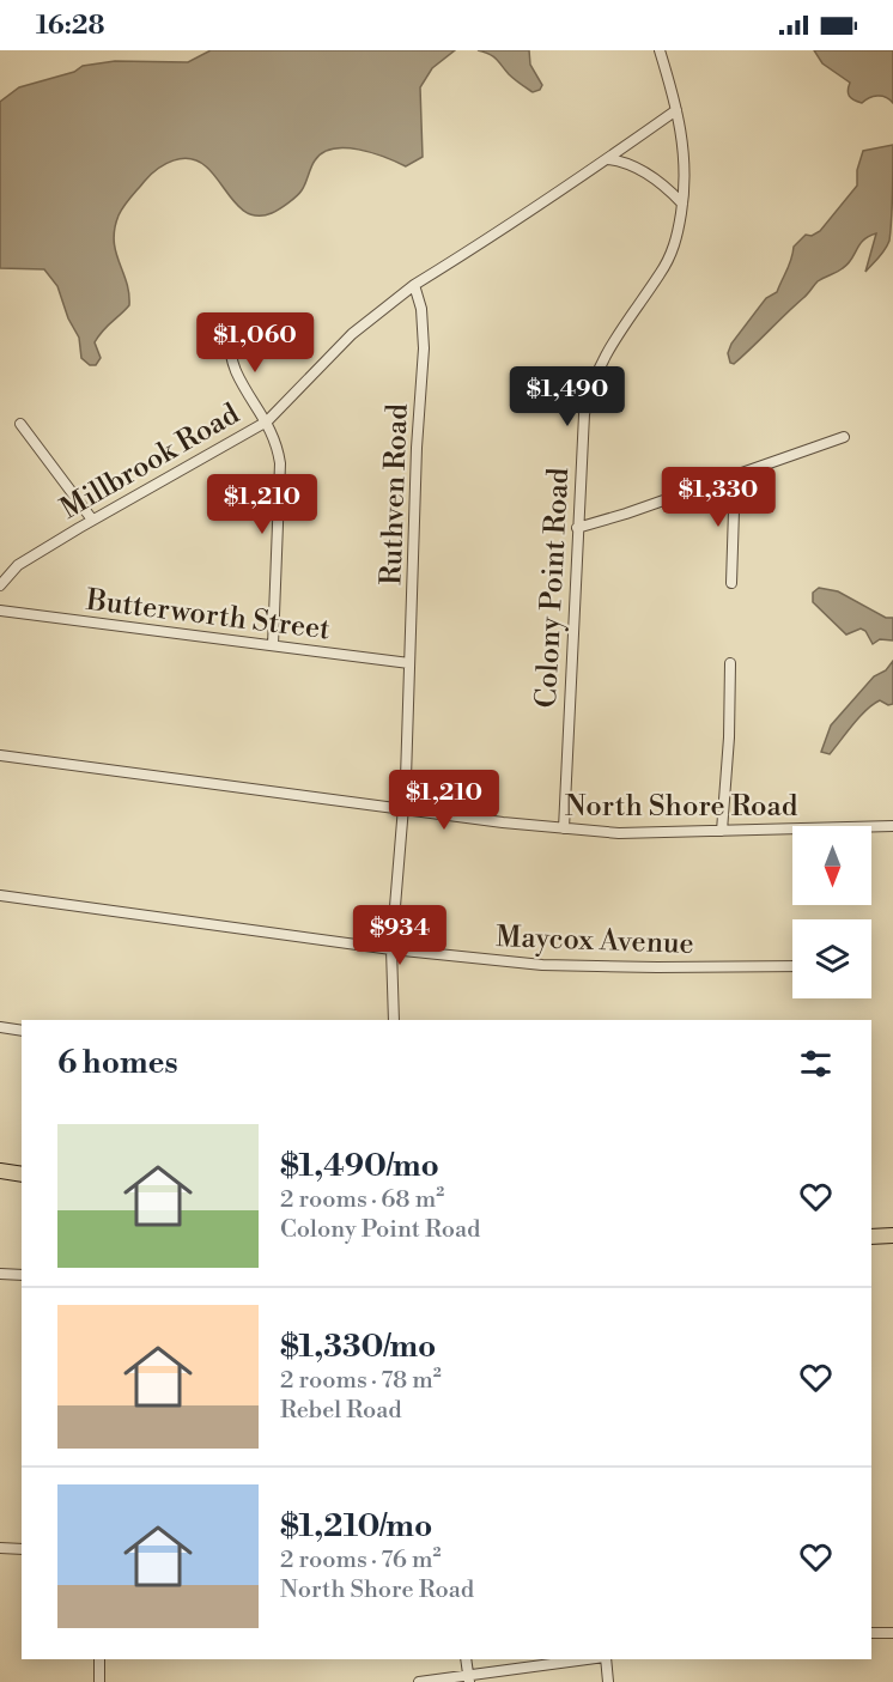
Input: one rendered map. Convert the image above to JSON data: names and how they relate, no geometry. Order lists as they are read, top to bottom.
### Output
{
  "streets": {
    "street": [
      "Millbrook Road",
      "Ruthven Road",
      "Colony Point Road",
      "Butterworth Street",
      "North Shore Road",
      "Maycox Avenue"
    ]
  },
  "crossings": [
    ["Millbrook Road", "Ruthven Road"],
    ["Ruthven Road", "Butterworth Street"],
    ["Ruthven Road", "North Shore Road"],
    ["Ruthven Road", "Maycox Avenue"],
    ["Colony Point Road", "North Shore Road"]
  ],
  "north": "bottom",
  "page": {
    "status": "16:28",
    "price": [
      "$1,060",
      "$1,490",
      "$1,330",
      "$1,210",
      "$1,210",
      "$934"
    ],
    "heading": "6 homes",
    "list": [
      {
        "name": "$1,490/mo",
        "note": "2 rooms · 68 m² · Colony Point Road"
      },
      {
        "name": "$1,330/mo",
        "note": "2 rooms · 78 m² · Rebel Road"
      },
      {
        "name": "$1,210/mo",
        "note": "2 rooms · 76 m² · North Shore Road"
      }
    ]
  }
}
